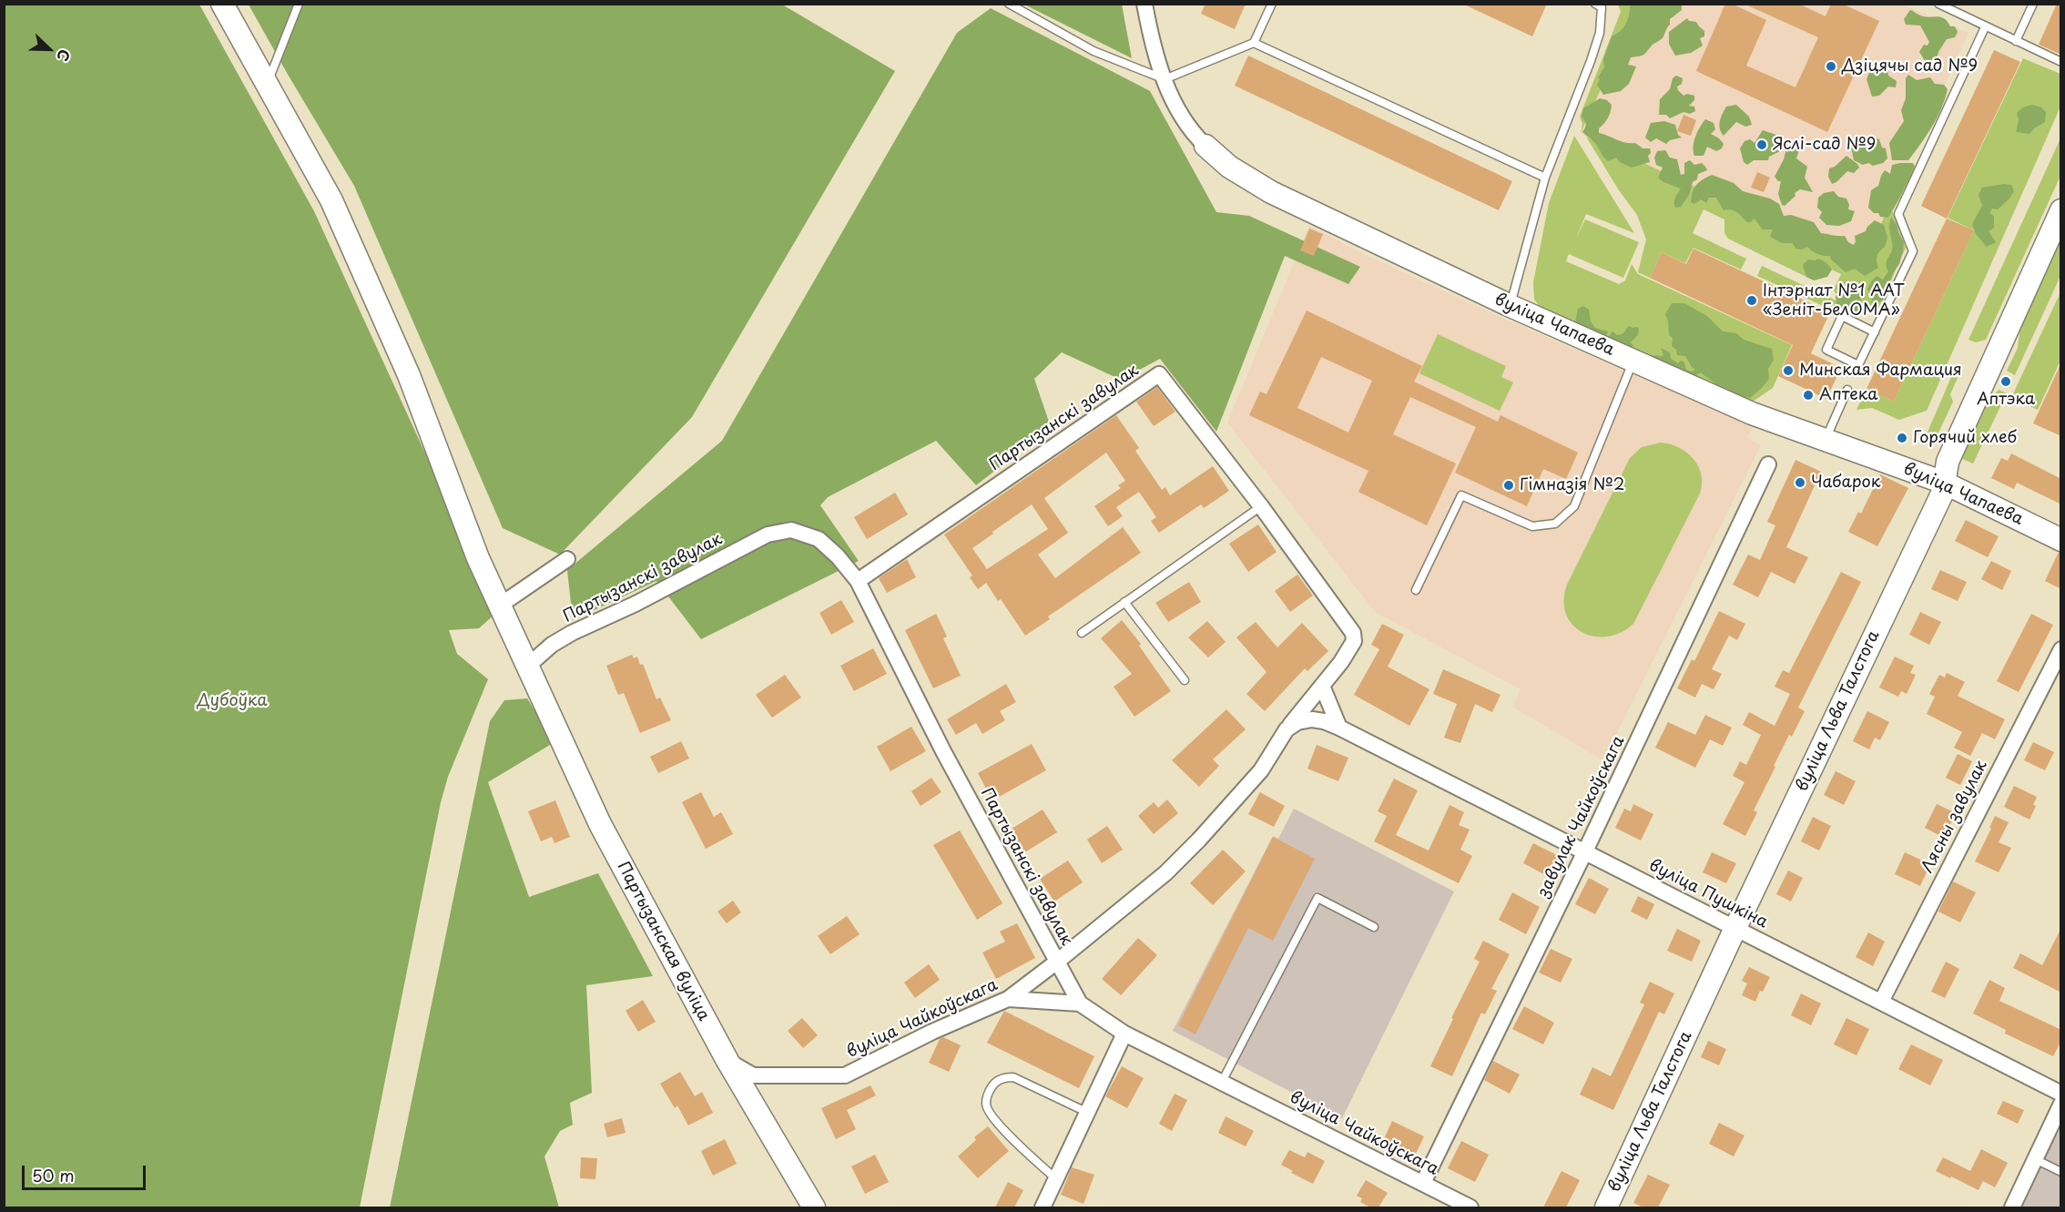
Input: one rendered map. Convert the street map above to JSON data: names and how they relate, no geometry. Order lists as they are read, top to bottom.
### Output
{
  "streets": {
    "main road": ["вуліца Чапаева", "вуліца Льва Талстога", "Партызанская вуліца"],
    "street": [
      "Партызанскі завулак",
      "завулак Чайкоўскага",
      "Лясны завулак",
      "вуліца Пушкіна",
      "вуліца Чайкоўскага"
    ]
  },
  "crossings": [
    ["вуліца Чапаева", "вуліца Льва Талстога"],
    ["Партызанскі завулак", "Партызанская вуліца"],
    ["Партызанскі завулак", "вуліца Чайкоўскага"],
    ["вуліца Льва Талстога", "вуліца Пушкіна"],
    ["завулак Чайкоўскага", "вуліца Пушкіна"],
    ["завулак Чайкоўскага", "вуліца Чайкоўскага"],
    ["Лясны завулак", "вуліца Пушкіна"],
    ["Партызанская вуліца", "вуліца Чайкоўскага"]
  ],
  "parks": ["Дубоўка"],
  "places": [
    "Дзіцячы сад №9",
    "Яслі-сад №9",
    "Інтэрнат №1 ААТ «Зеніт-БелОМА»",
    "Минская Фармация",
    "Аптэка",
    "Аптека",
    "Горячий хлеб",
    "Чабарок",
    "Гімназія №2"
  ],
  "scale_bar": "50 m",
  "north": "bottom right"
}
